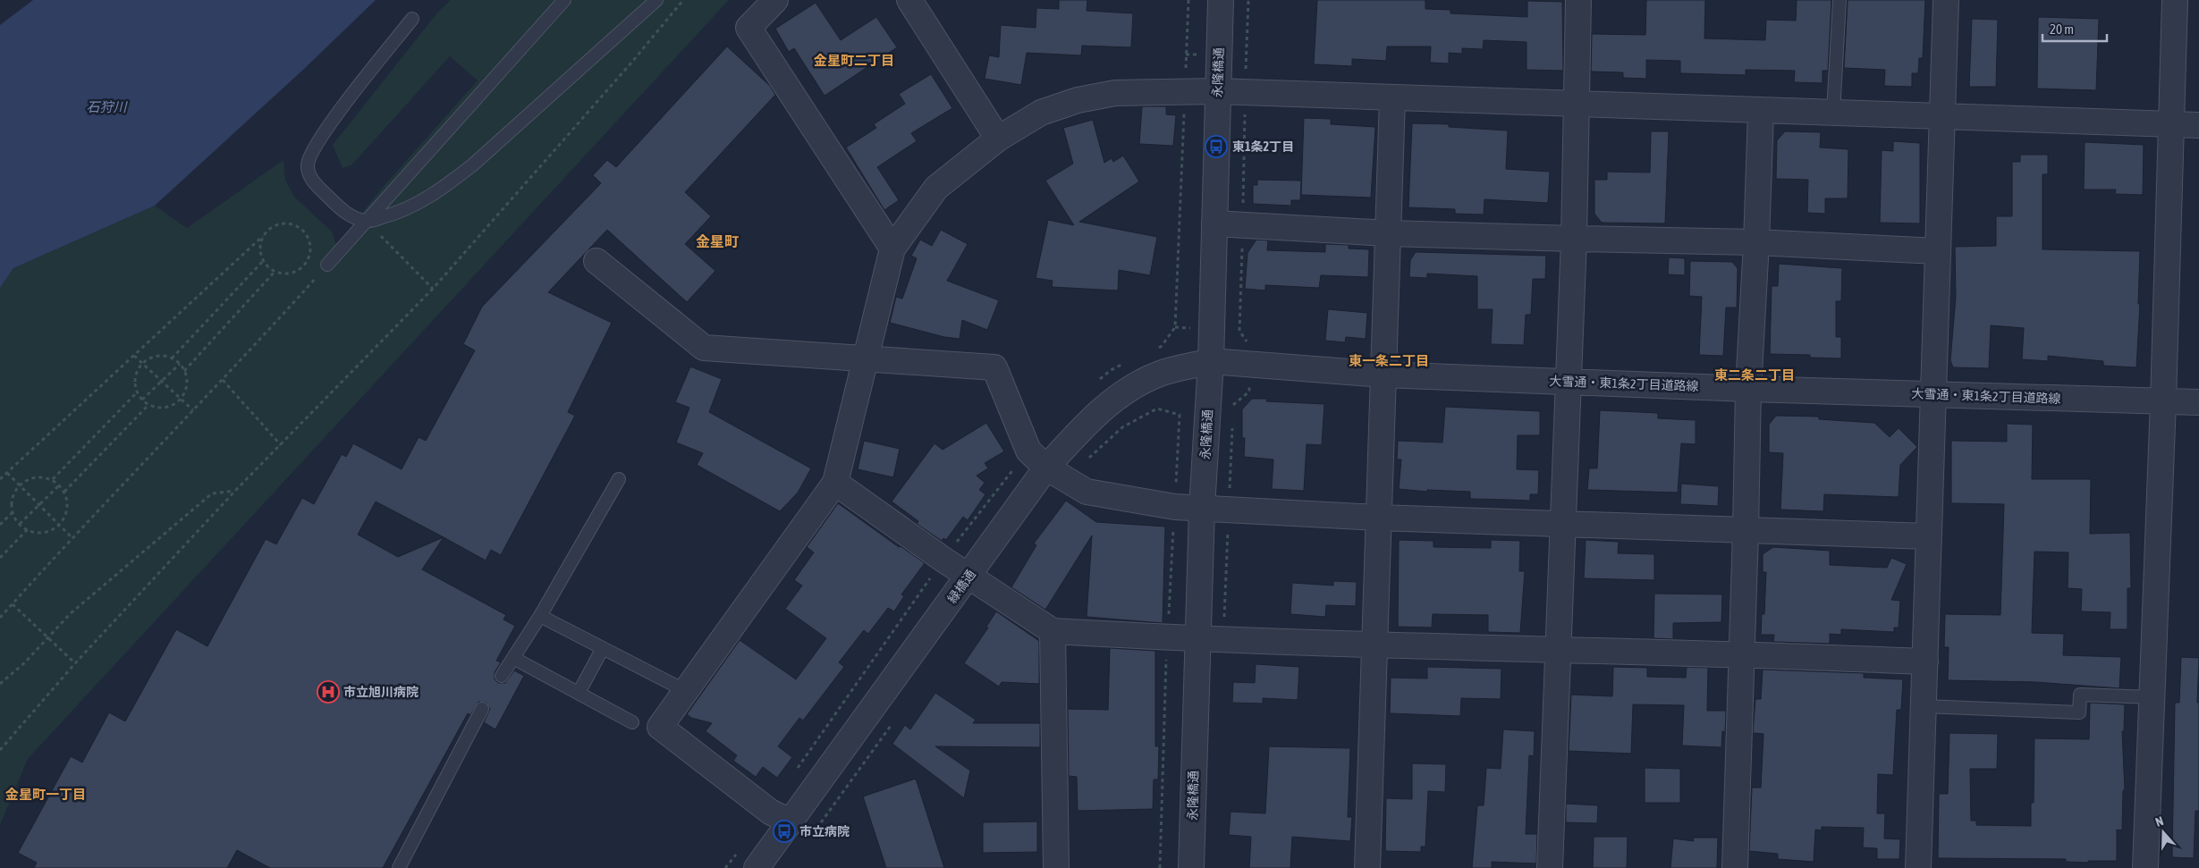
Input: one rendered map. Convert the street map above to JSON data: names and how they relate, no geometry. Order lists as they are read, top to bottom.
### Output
{
  "streets": {
    "street": ["永隆橋通", "大雪通・東1条2丁目道路線", "緑橋通"]
  },
  "crossings": [
    ["永隆橋通", "大雪通・東1条2丁目道路線"],
    ["永隆橋通", "緑橋通"],
    ["大雪通・東1条2丁目道路線", "緑橋通"]
  ],
  "districts": [
    "金星町二丁目",
    "金星町",
    "東一条二丁目",
    "東二条二丁目",
    "金星町一丁目"
  ],
  "water": ["石狩川"],
  "places": {
    "bus stop": ["東1条2丁目", "市立病院"],
    "hospital": ["市立旭川病院"]
  },
  "scale_bar": "20 m",
  "north": "top"
}
